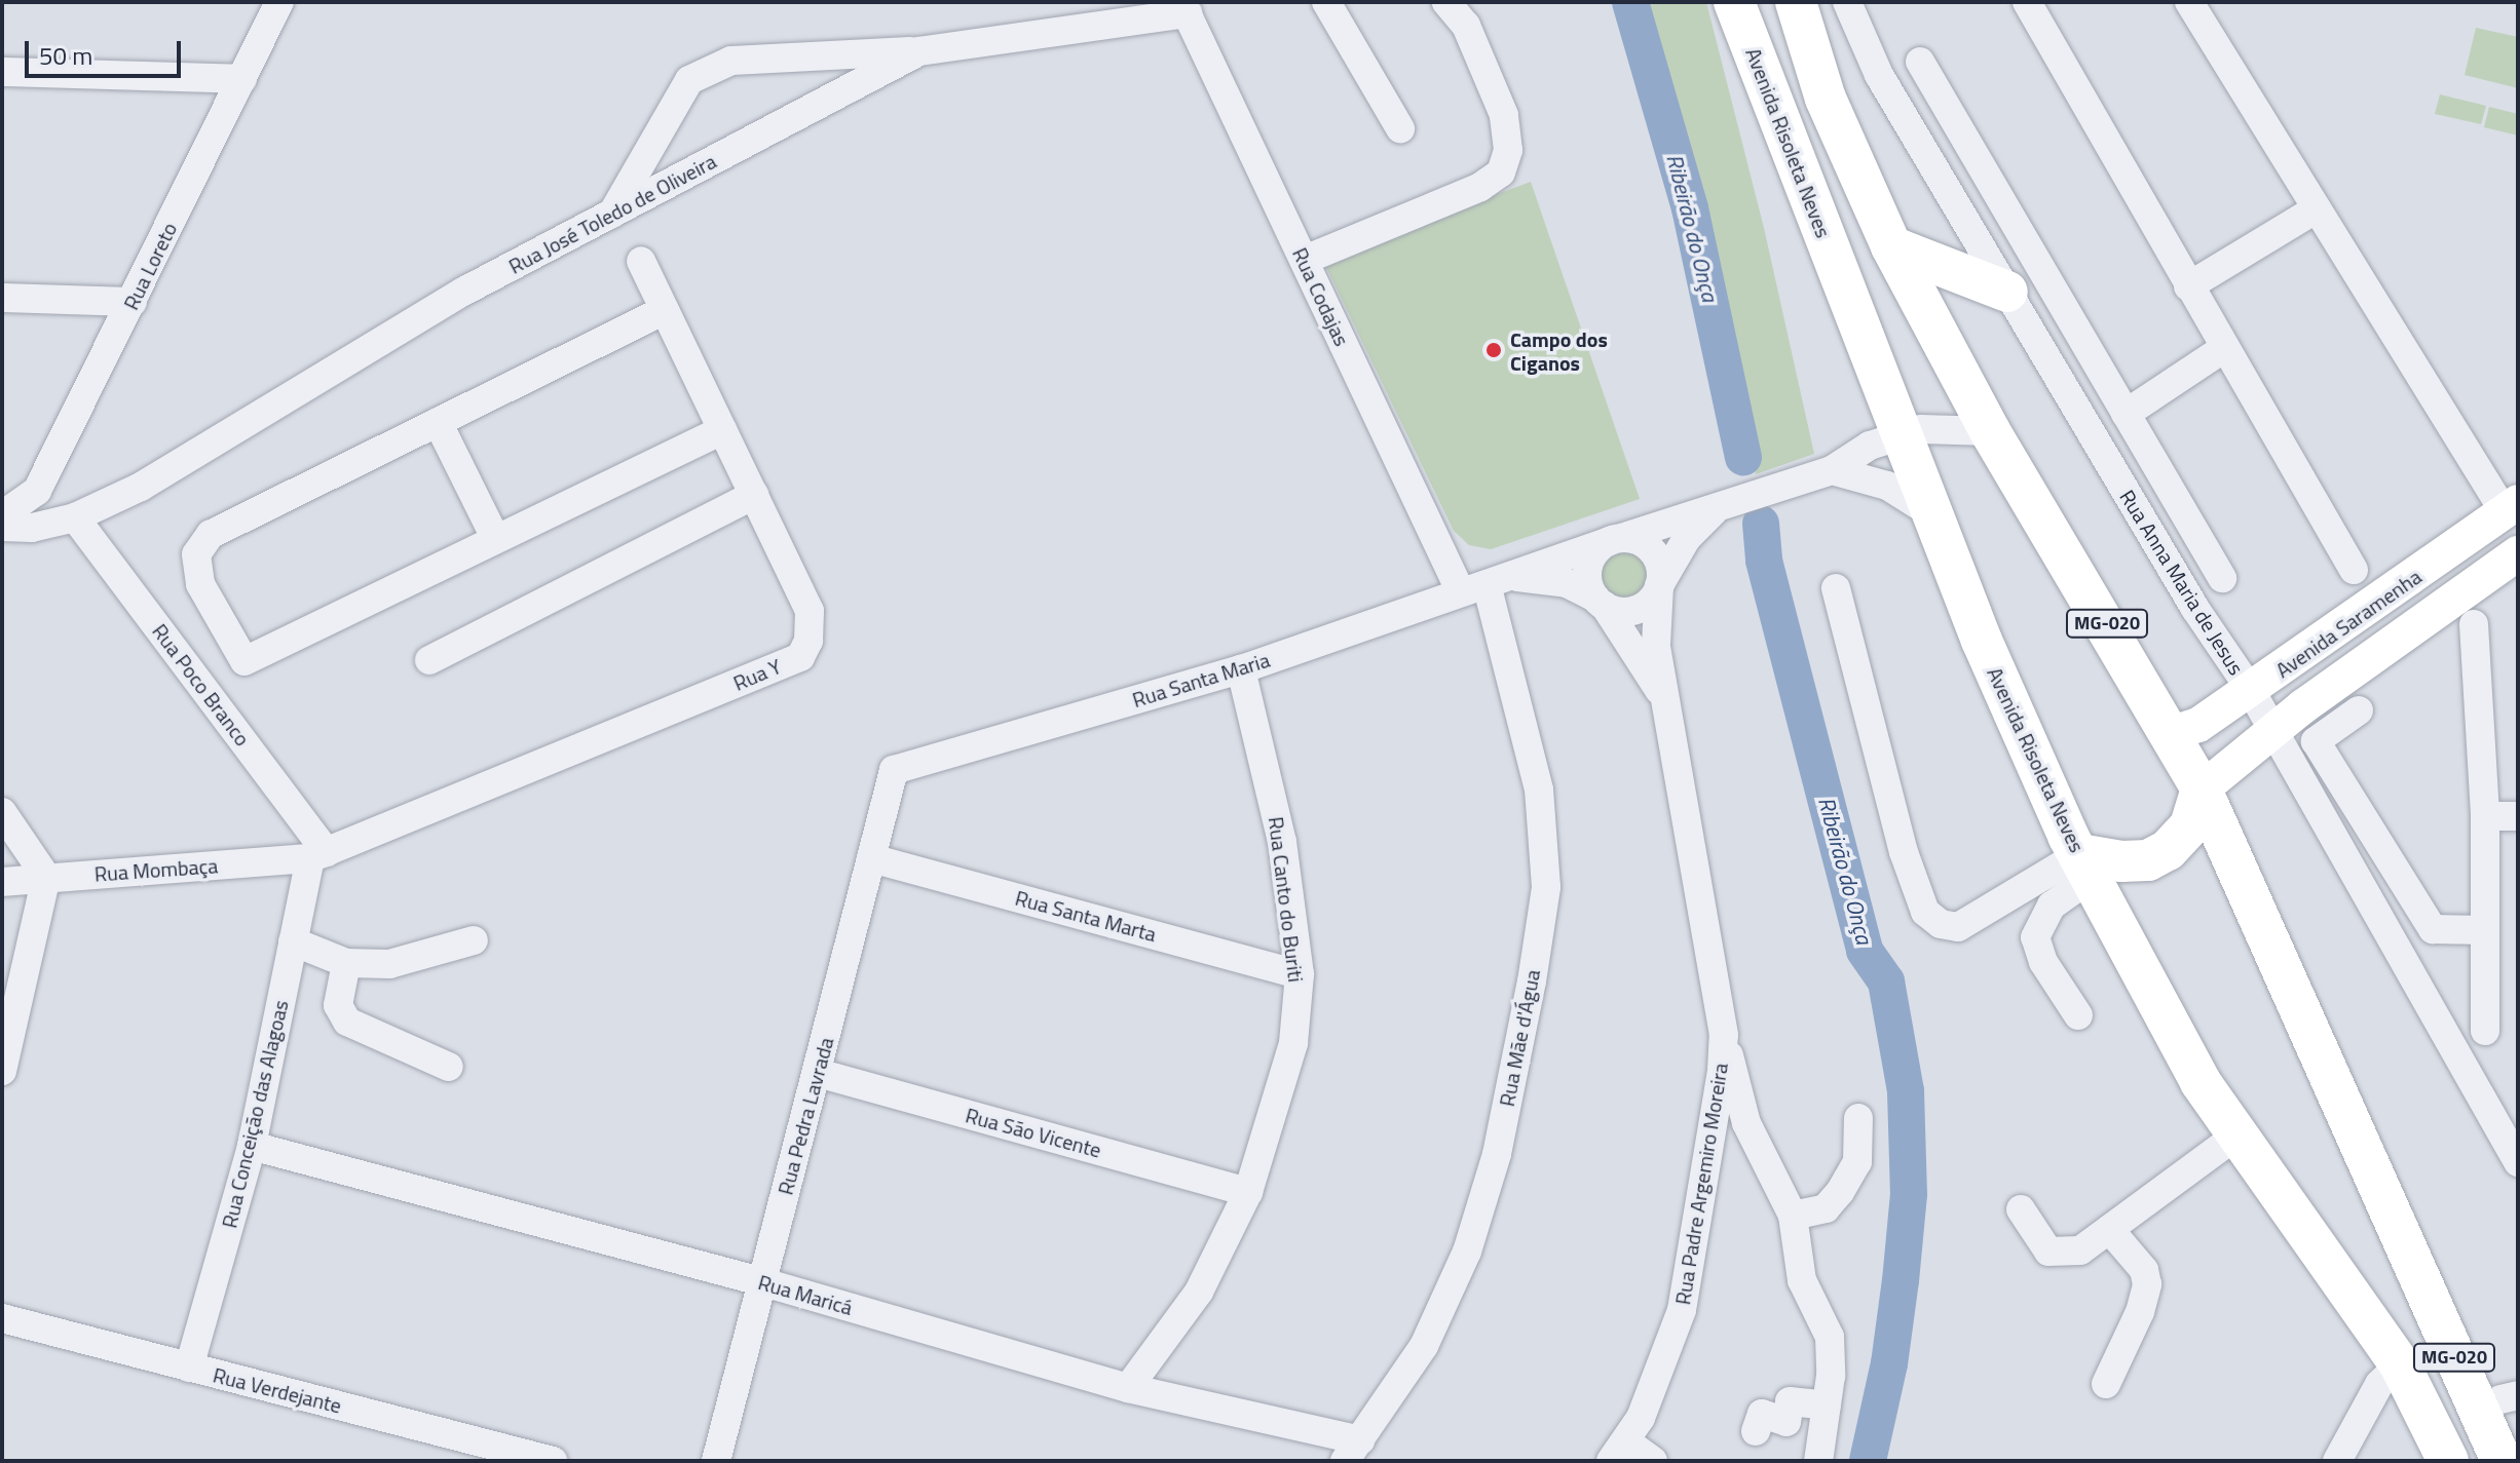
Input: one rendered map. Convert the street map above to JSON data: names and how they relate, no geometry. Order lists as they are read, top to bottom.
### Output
{
  "streets": {
    "highway": ["Avenida Risoleta Neves", "MG-020"],
    "main road": ["Avenida Saramenha"],
    "street": [
      "Rua José Toledo de Oliveira",
      "Rua Loreto",
      "Rua Codajas",
      "Rua Anna Maria de Jesus",
      "Rua Y",
      "Rua Santa Maria",
      "Rua Poco Branco",
      "Rua Mombaça",
      "Rua Canto do Buriti",
      "Rua Santa Marta",
      "Rua Mãe d'Água",
      "Rua Conceição das Alagoas",
      "Rua Pedra Lavrada",
      "Rua São Vicente",
      "Rua Padre Argemiro Moreira",
      "Rua Maricá",
      "Rua Verdejante"
    ]
  },
  "crossings": [
    ["Avenida Risoleta Neves", "Rua Santa Maria"],
    ["Rua José Toledo de Oliveira", "Rua Codajas"],
    ["Rua José Toledo de Oliveira", "Rua Poco Branco"],
    ["Rua Codajas", "Rua Santa Maria"],
    ["Rua Codajas", "Rua Mãe d'Água"],
    ["Rua Anna Maria de Jesus", "Avenida Saramenha"],
    ["MG-020", "Avenida Saramenha"],
    ["MG-020", "Rua Santa Maria"],
    ["Rua Y", "Rua Poco Branco"],
    ["Rua Y", "Rua Mombaça"],
    ["Rua Y", "Rua Conceição das Alagoas"],
    ["Rua Santa Maria", "Rua Canto do Buriti"],
    ["Rua Santa Maria", "Rua Mãe d'Água"],
    ["Rua Santa Maria", "Rua Pedra Lavrada"],
    ["Rua Santa Maria", "Rua Padre Argemiro Moreira"],
    ["Rua Poco Branco", "Rua Mombaça"],
    ["Rua Poco Branco", "Rua Conceição das Alagoas"],
    ["Rua Mombaça", "Rua Conceição das Alagoas"],
    ["Rua Canto do Buriti", "Rua Santa Marta"],
    ["Rua Canto do Buriti", "Rua São Vicente"],
    ["Rua Canto do Buriti", "Rua Maricá"],
    ["Rua Santa Marta", "Rua Pedra Lavrada"],
    ["Rua Mãe d'Água", "Rua Maricá"],
    ["Rua Conceição das Alagoas", "Rua Maricá"],
    ["Rua Conceição das Alagoas", "Rua Verdejante"],
    ["Rua Pedra Lavrada", "Rua São Vicente"],
    ["Rua Pedra Lavrada", "Rua Maricá"]
  ],
  "water": ["Ribeirão do Onça"],
  "places": ["Campo dos Ciganos"],
  "scale_bar": "50 m"
}
